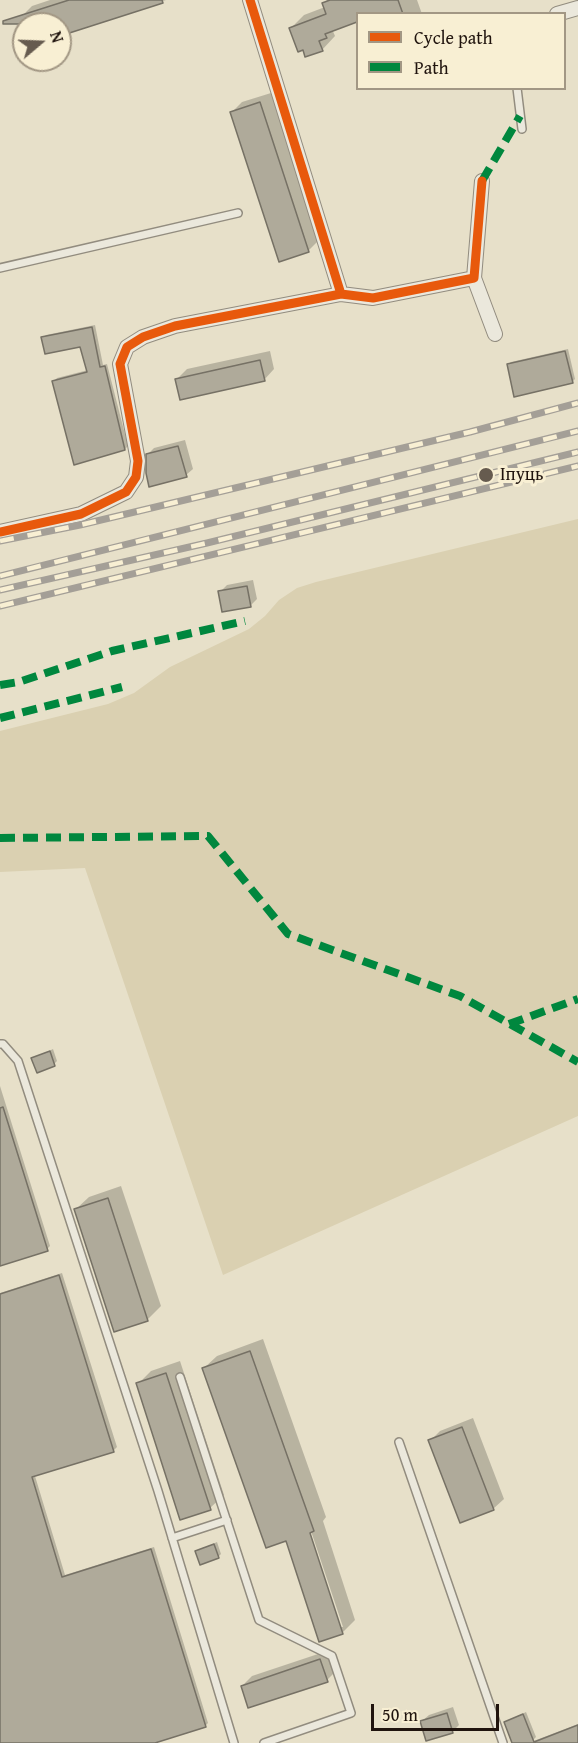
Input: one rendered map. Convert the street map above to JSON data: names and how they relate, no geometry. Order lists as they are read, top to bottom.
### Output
{
  "places": ["Іпуць"],
  "legend": ["Cycle path", "Path"],
  "scale_bar": "50 m",
  "north": "right"
}
